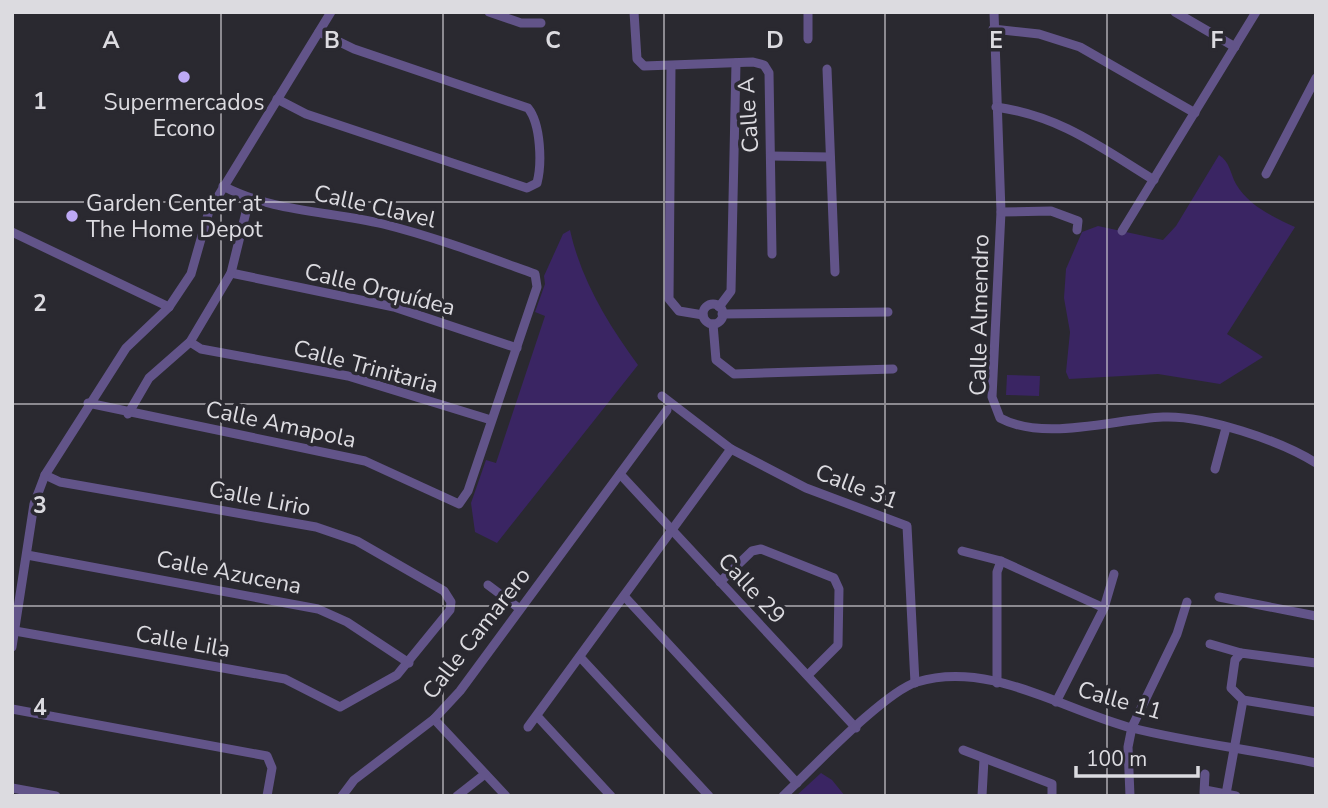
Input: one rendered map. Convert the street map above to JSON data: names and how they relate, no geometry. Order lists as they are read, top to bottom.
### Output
{
  "streets": {
    "street": [
      "Calle A",
      "Calle Clavel",
      "Calle Orquídea",
      "Calle Almendro",
      "Calle Trinitaria",
      "Calle Amapola",
      "Calle 31",
      "Calle Lirio",
      "Calle Azucena",
      "Calle 29",
      "Calle Camarero",
      "Calle Lila",
      "Calle 11"
    ]
  },
  "crossings": [
    ["Calle Clavel", "Calle Orquídea"],
    ["Calle Trinitaria", "Calle Amapola"],
    ["Calle 31", "Calle 11"],
    ["Calle Lirio", "Calle Azucena"],
    ["Calle Lirio", "Calle Lila"],
    ["Calle Azucena", "Calle Lila"],
    ["Calle 29", "Calle Camarero"]
  ],
  "places": ["Supermercados Econo", "Garden Center at The Home Depot"],
  "scale_bar": "100 m",
  "grid": {
    "columns": [
      "A",
      "B",
      "C",
      "D",
      "E",
      "F"
    ],
    "rows": [
      "1",
      "2",
      "3",
      "4"
    ]
  }
}
